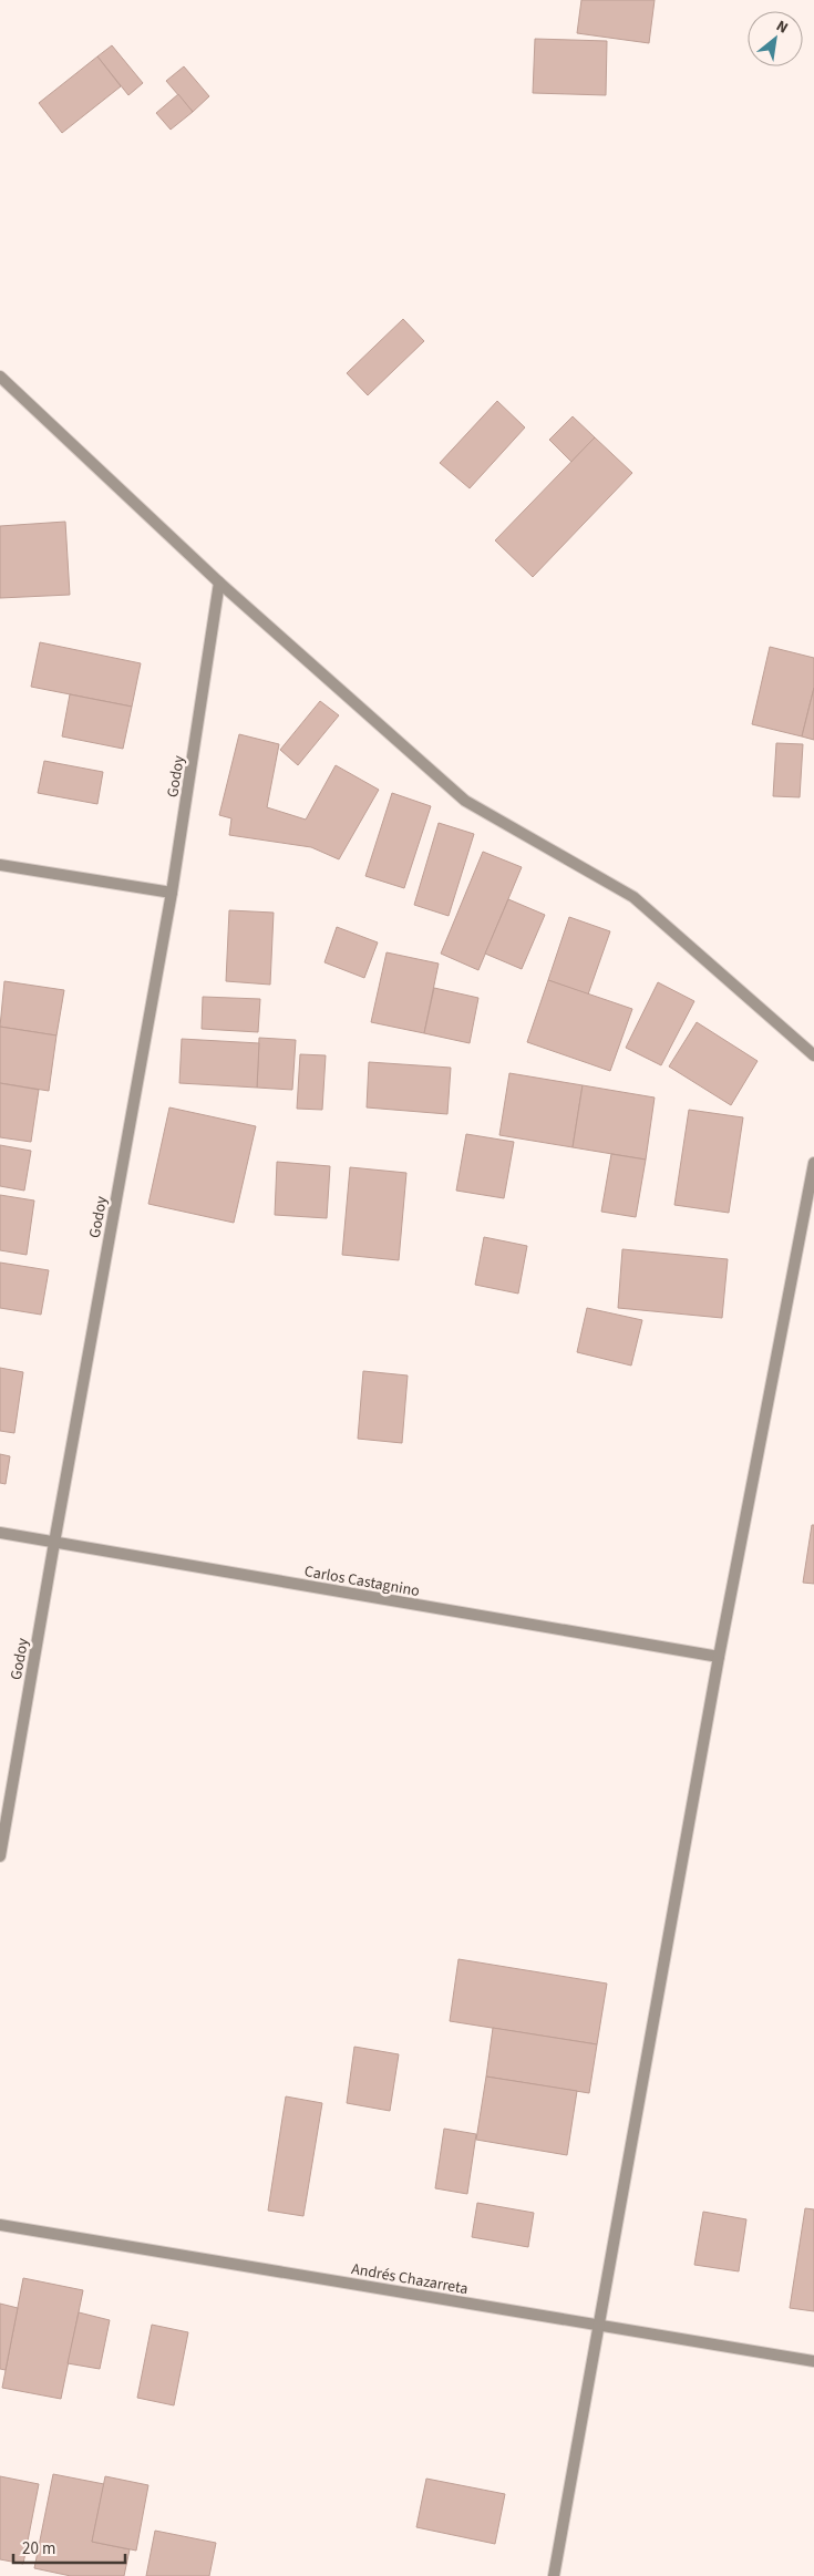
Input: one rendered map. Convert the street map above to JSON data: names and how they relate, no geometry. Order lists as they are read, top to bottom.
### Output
{
  "streets": {
    "street": ["Godoy", "Carlos Castagnino", "Andrés Chazarreta"]
  },
  "crossings": [
    ["Godoy", "Carlos Castagnino"]
  ],
  "scale_bar": "20 m",
  "north": "top right"
}
